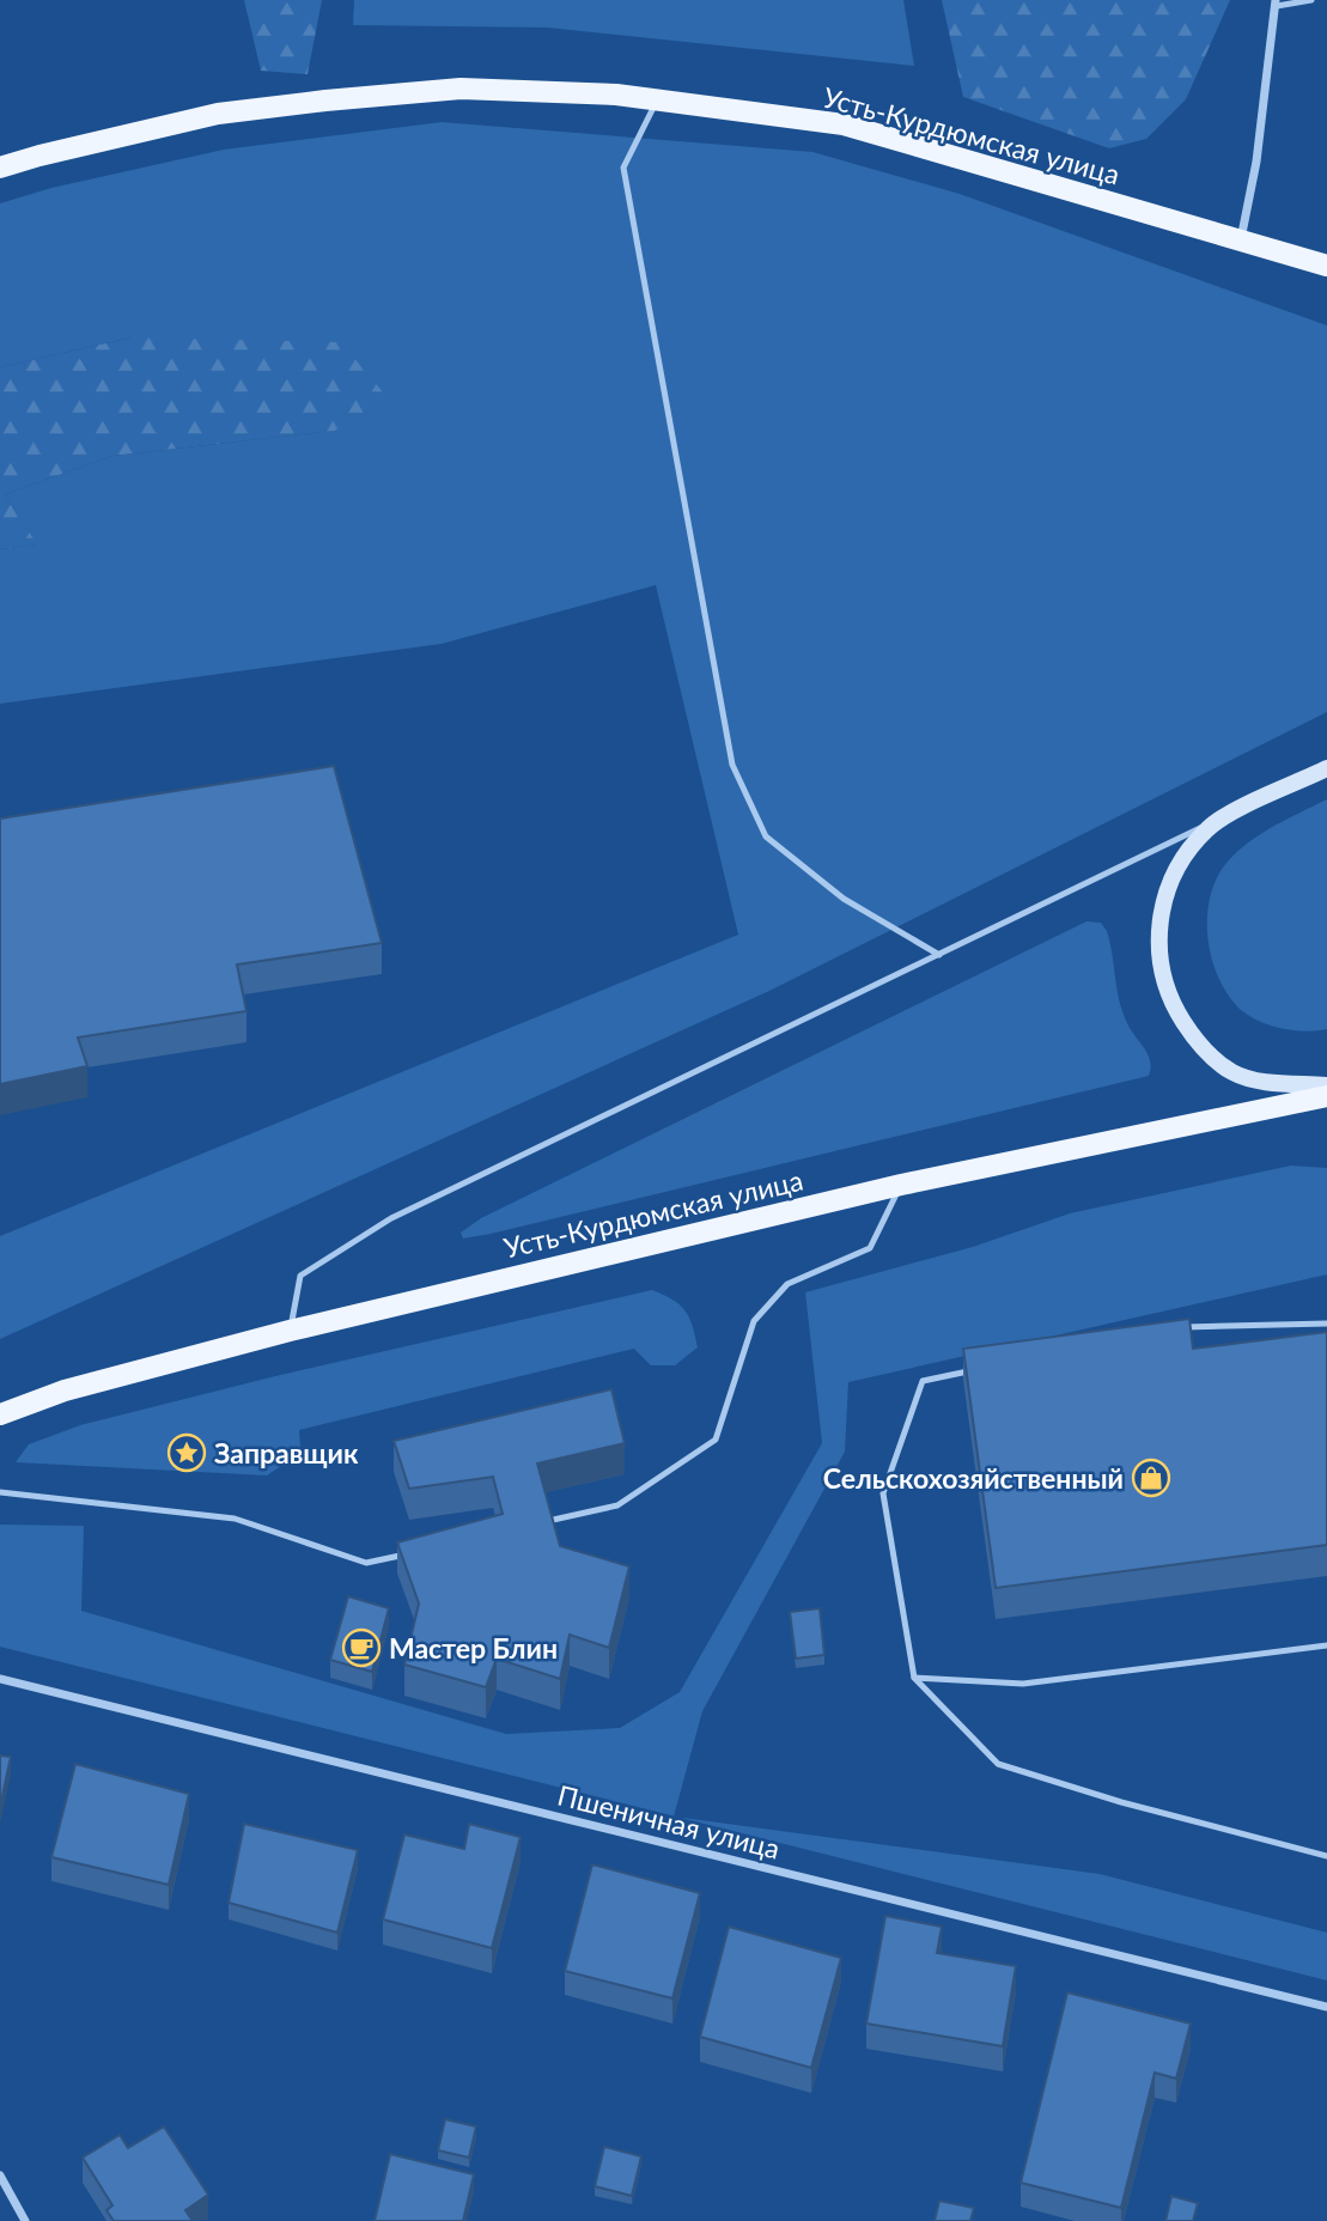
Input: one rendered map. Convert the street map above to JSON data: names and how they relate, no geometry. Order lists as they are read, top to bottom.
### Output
{
  "streets": {
    "main road": ["Усть-Курдюмская улица"],
    "street": ["Пшеничная улица"]
  },
  "places": {
    "place": ["Заправщик"],
    "shop": ["Сельскохозяйственный"],
    "cafe": ["Мастер Блин"]
  }
}
